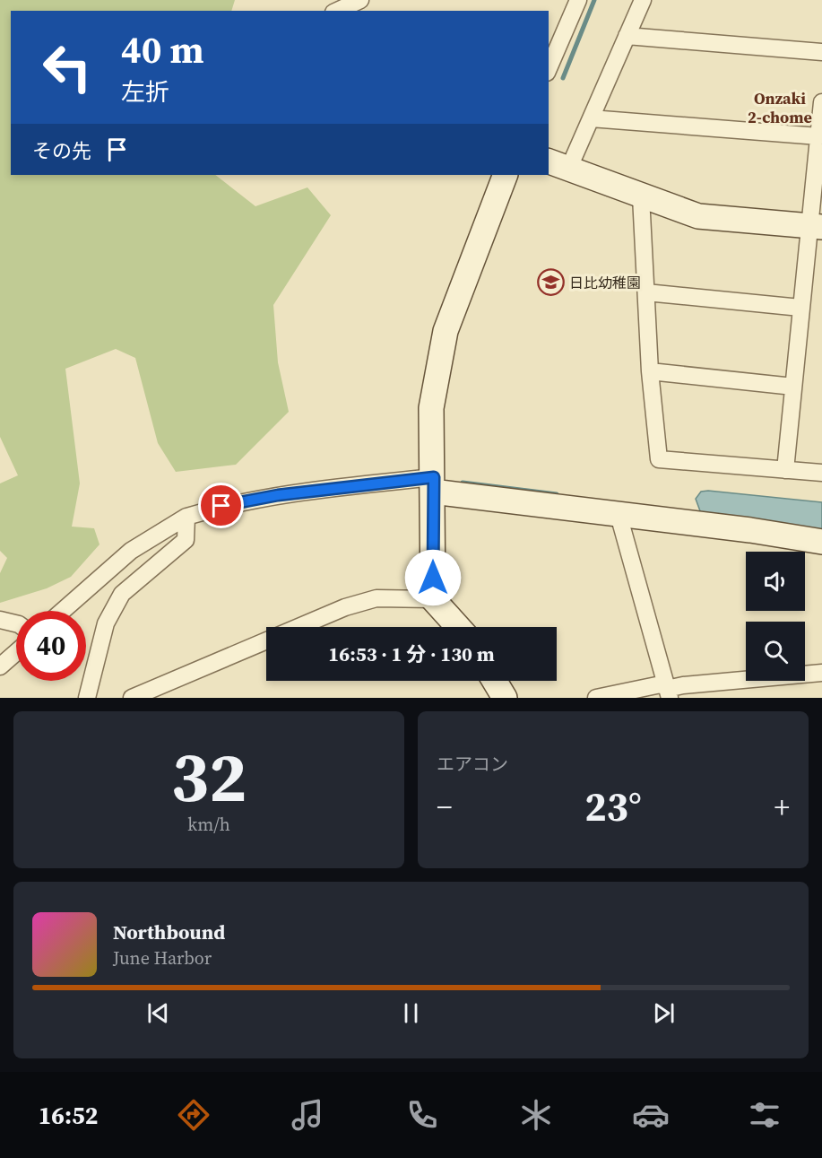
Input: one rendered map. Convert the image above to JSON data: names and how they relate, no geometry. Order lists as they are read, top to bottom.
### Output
{
  "districts": ["Onzaki 2-chome"],
  "places": {
    "school or university": ["日比幼稚園"]
  },
  "page": {
    "turn": ["40 m", "左折"],
    "then": "その先",
    "limit": "40",
    "trip": "16:53 · 1 分 · 130 m",
    "tile": [
      ["32", "km/h"],
      "エアコン"
    ],
    "heat": ["−", "23°", "+"],
    "song": ["Northbound", "June Harbor"],
    "tabs": "16:52"
  }
}
